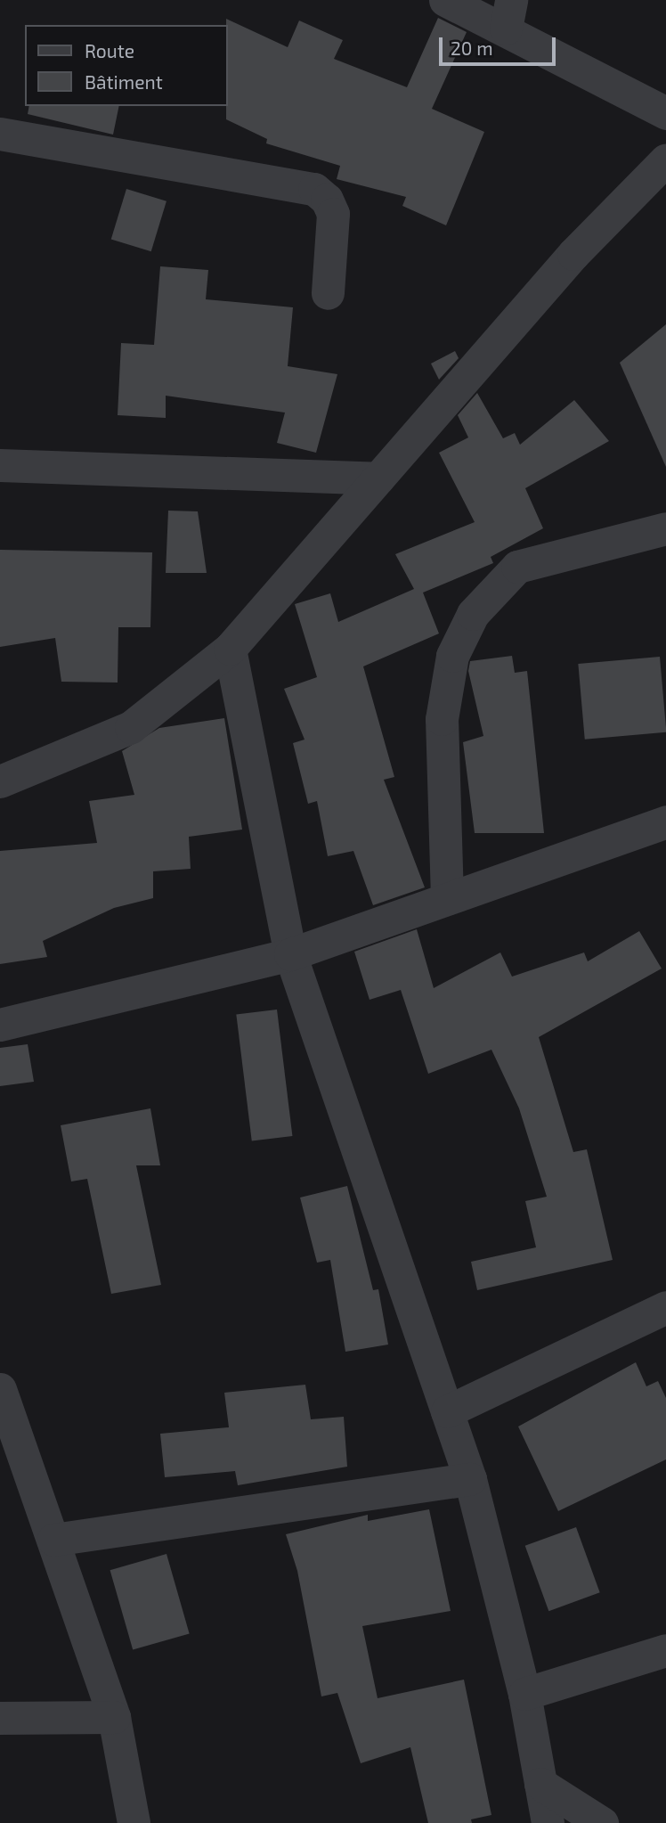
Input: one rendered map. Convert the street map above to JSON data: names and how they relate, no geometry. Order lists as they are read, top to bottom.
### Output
{
  "legend": ["Route", "Bâtiment"],
  "scale_bar": "20 m"
}
